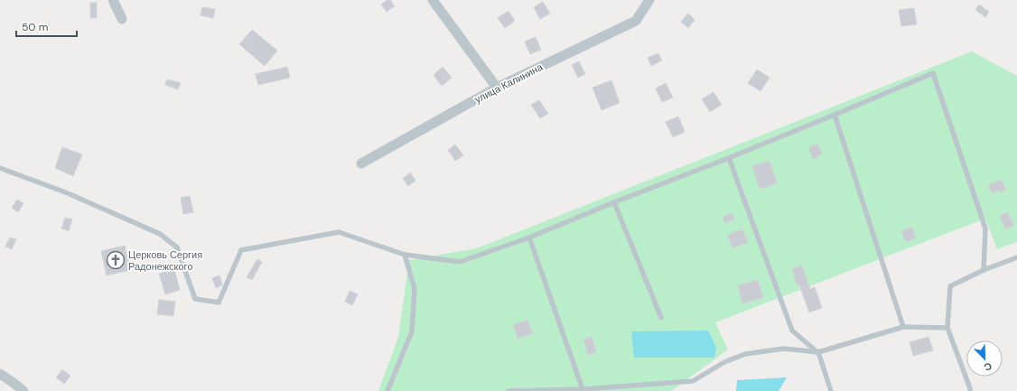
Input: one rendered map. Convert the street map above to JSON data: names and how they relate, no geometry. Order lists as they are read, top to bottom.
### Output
{
  "streets": {
    "street": ["улица Калинина"]
  },
  "places": {
    "church": ["Церковь Сергия Радонежского"]
  },
  "scale_bar": "50 m",
  "north": "bottom right"
}
